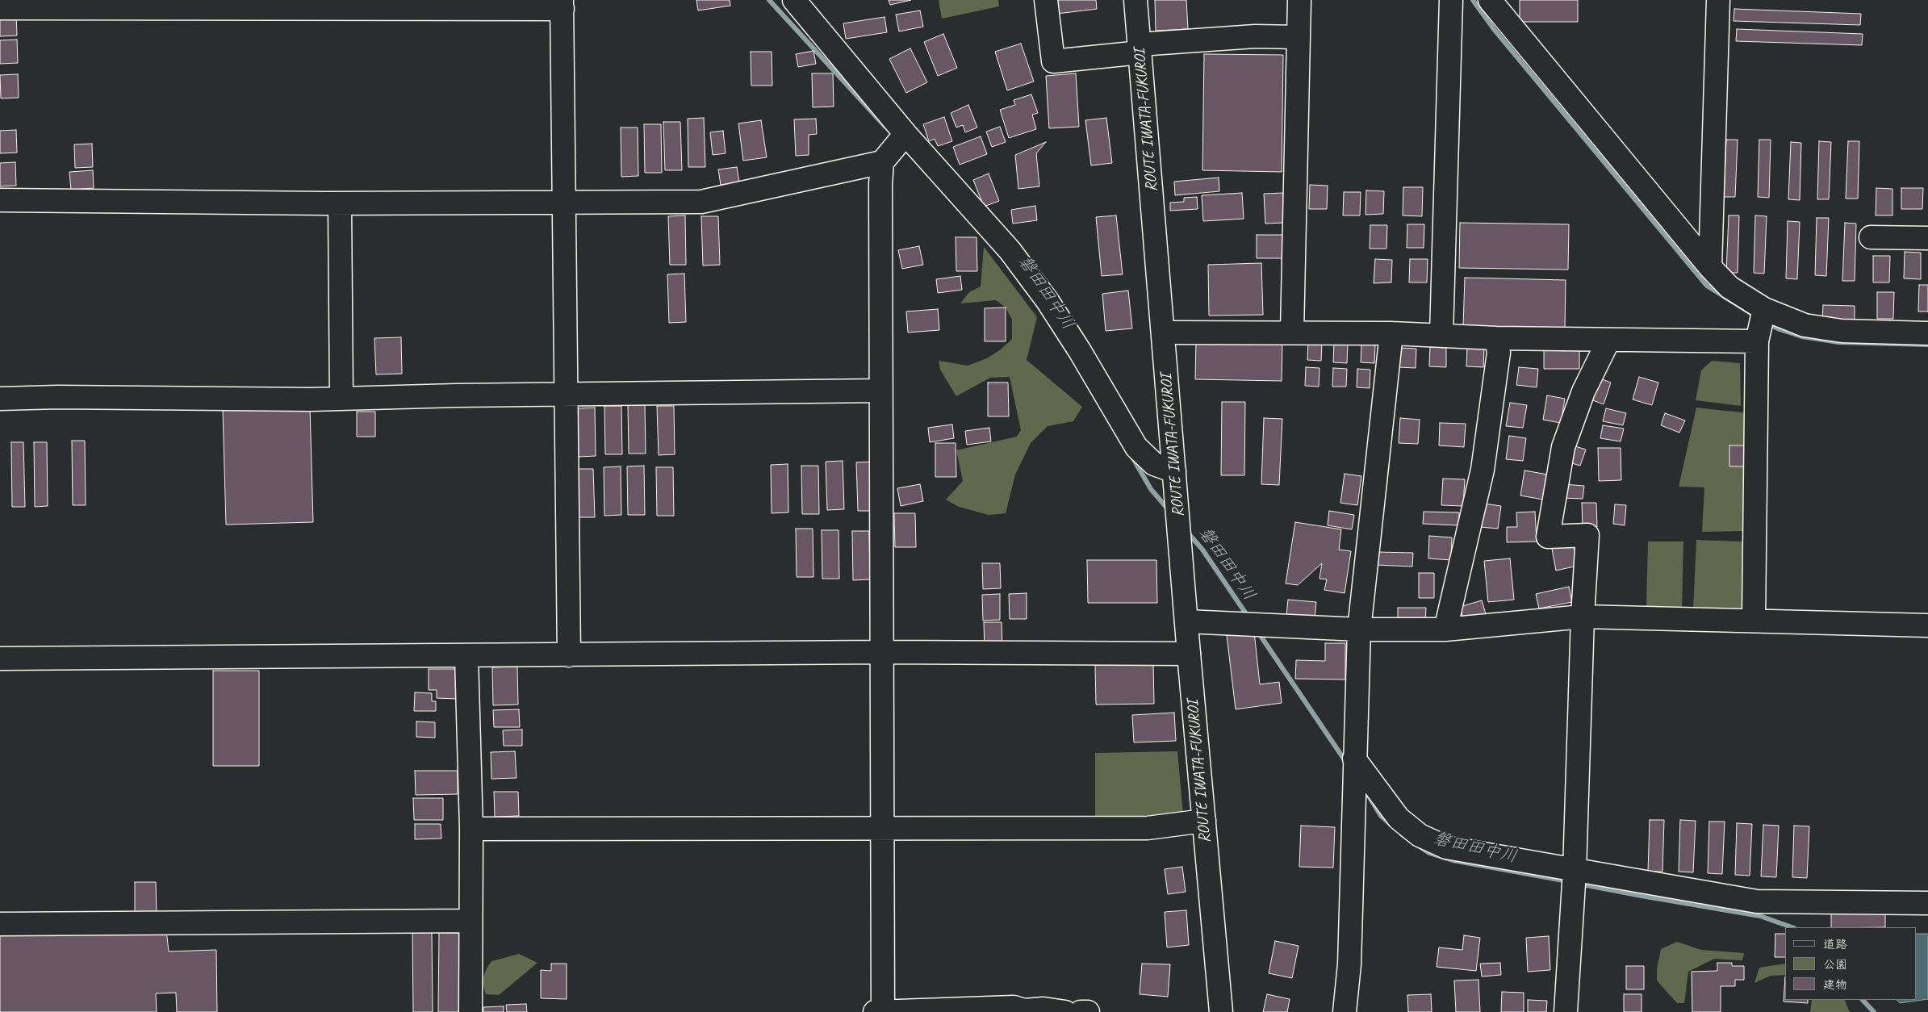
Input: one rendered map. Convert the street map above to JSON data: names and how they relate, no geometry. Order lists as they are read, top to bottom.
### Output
{
  "streets": {
    "street": ["ROUTE IWATA-FUKUROI"]
  },
  "water": ["磐田田中川"],
  "legend": ["道路", "公園", "建物"]
}
